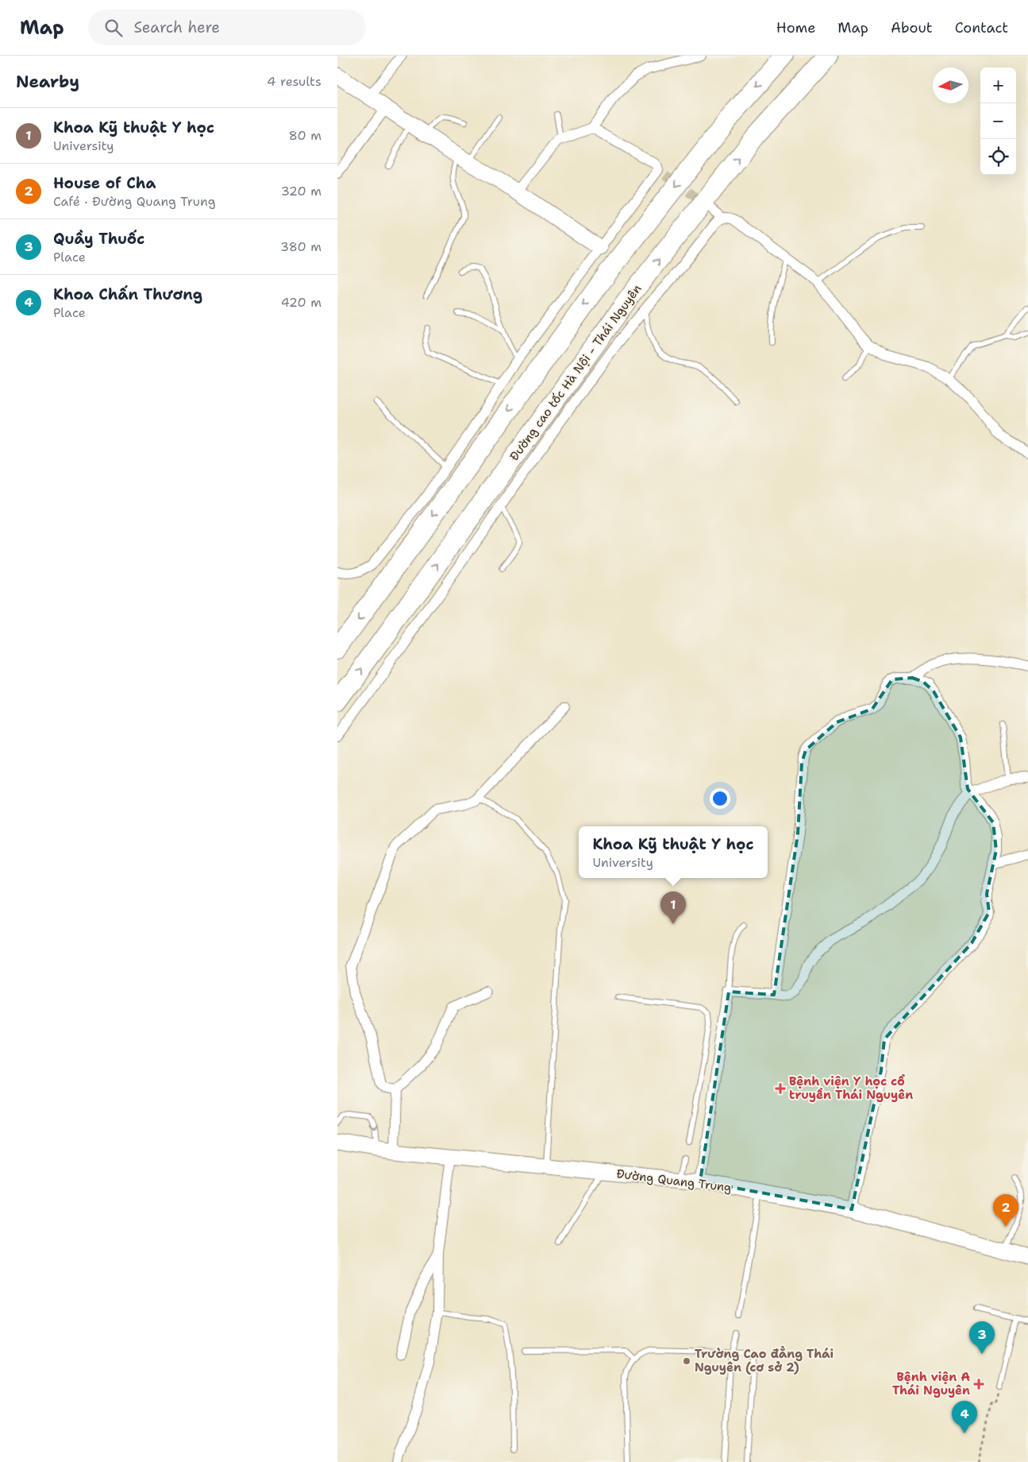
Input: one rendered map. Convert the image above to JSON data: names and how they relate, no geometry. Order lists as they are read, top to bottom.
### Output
{
  "streets": {
    "highway": ["Đường cao tốc Hà Nội - Thái Nguyên"],
    "main road": ["Đường Quang Trung"]
  },
  "places": {
    "health": ["Bệnh viện Y học cổ truyền Thái Nguyên", "Bệnh viện A Thái Nguyên"],
    "other": ["Trường Cao đẳng Thái Nguyên (cơ sở 2)"]
  },
  "north": "left",
  "page": {
    "header": "Map",
    "search": "Search here",
    "nav": [
      "Home",
      "Map",
      "About",
      "Contact"
    ],
    "heading": ["Nearby", "4 results"],
    "map_buttons": ["+", "−"],
    "list": [
      {
        "mark": "1",
        "name": "Khoa Kỹ thuật Y học",
        "note": "University",
        "value": "80 m"
      },
      {
        "mark": "2",
        "name": "House of Cha",
        "note": "Café · Đường Quang Trung",
        "value": "320 m"
      },
      {
        "mark": "3",
        "name": "Quầy Thuốc",
        "note": "Place",
        "value": "380 m"
      },
      {
        "mark": "4",
        "name": "Khoa Chấn Thương",
        "note": "Place",
        "value": "420 m"
      }
    ],
    "popup": ["Khoa Kỹ thuật Y học", "University"],
    "pins": [
      "1",
      "2",
      "3",
      "4"
    ]
  }
}
